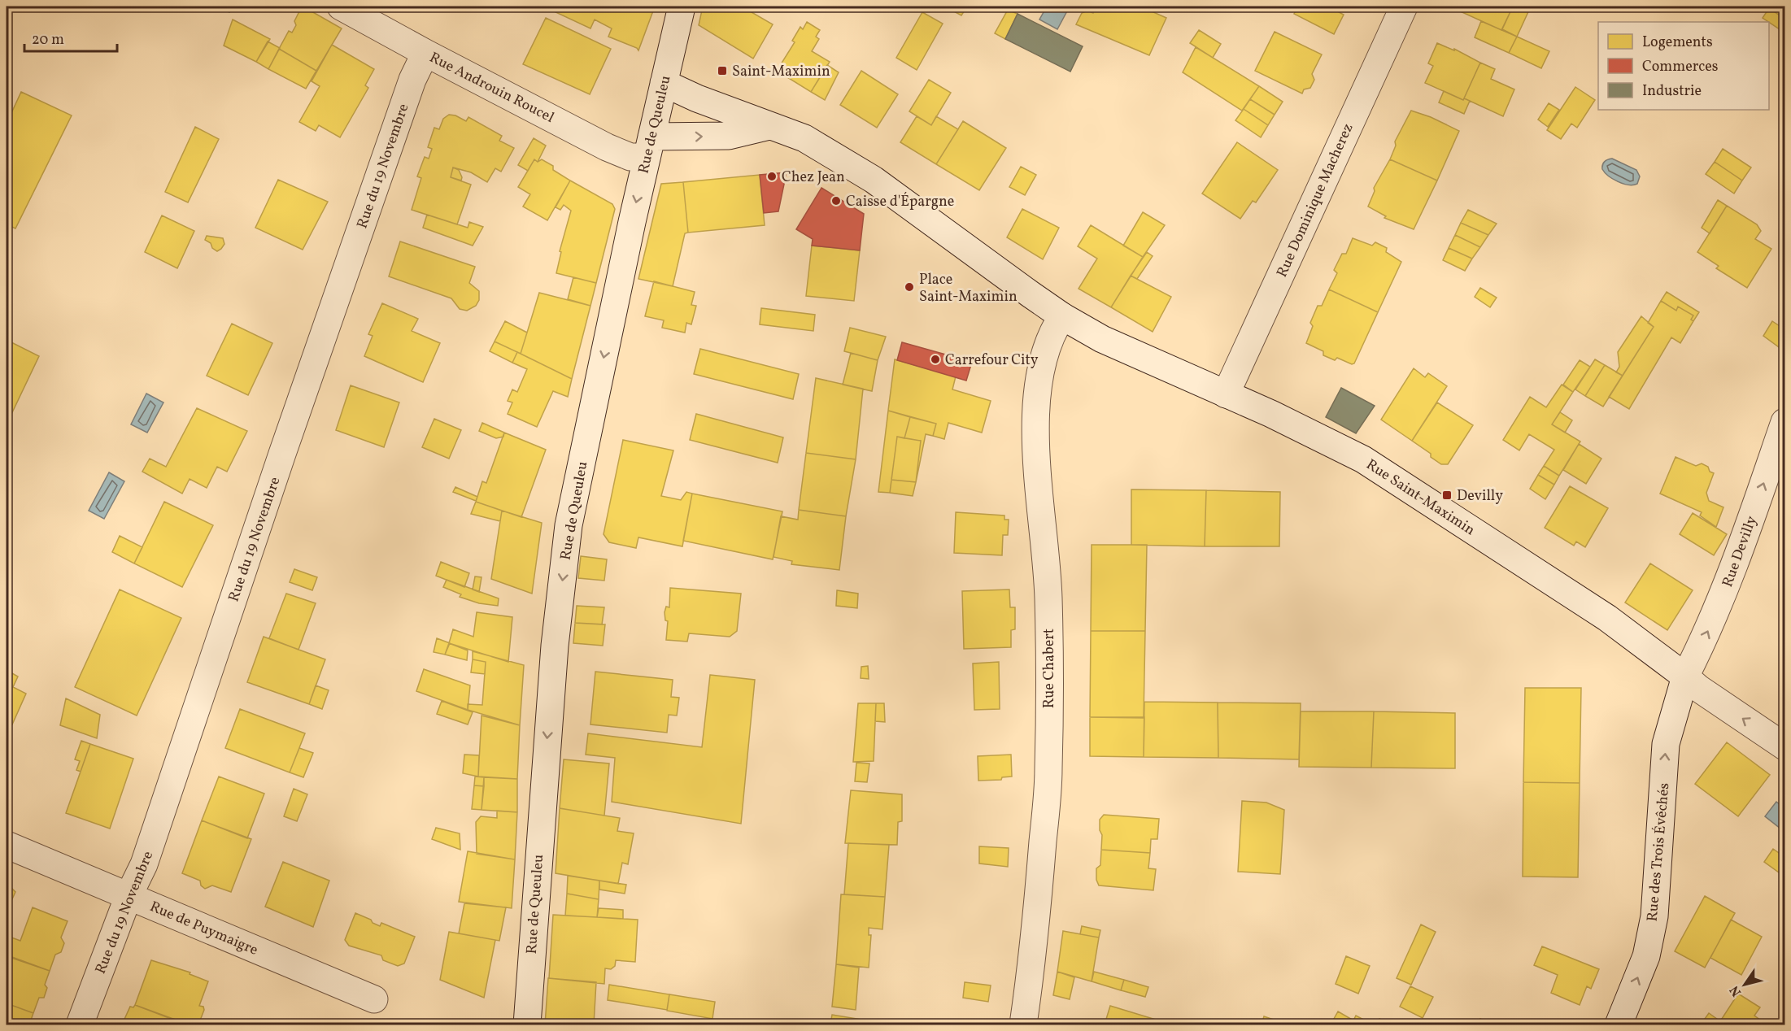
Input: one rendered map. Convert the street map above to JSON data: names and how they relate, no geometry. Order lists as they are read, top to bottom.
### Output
{
  "streets": {
    "street": [
      "Rue Androuin Roucel",
      "Rue de Queuleu",
      "Rue du 19 Novembre",
      "Rue Dominique Macherez",
      "Rue Saint-Maximin",
      "Rue Devilly",
      "Rue Chabert",
      "Rue des Trois Évêchés",
      "Rue de Puymaigre"
    ]
  },
  "crossings": [
    ["Rue Androuin Roucel", "Rue de Queuleu"],
    ["Rue Androuin Roucel", "Rue du 19 Novembre"],
    ["Rue du 19 Novembre", "Rue de Puymaigre"],
    ["Rue Dominique Macherez", "Rue Saint-Maximin"],
    ["Rue Saint-Maximin", "Rue Devilly"],
    ["Rue Saint-Maximin", "Rue Chabert"],
    ["Rue Saint-Maximin", "Rue des Trois Évêchés"],
    ["Rue Devilly", "Rue des Trois Évêchés"]
  ],
  "one_way": ["Rue de Queuleu", "Rue Devilly", "Rue des Trois Évêchés"],
  "places": {
    "transit": ["Saint-Maximin", "Devilly"],
    "other": [
      "Chez Jean",
      "Caisse d'Épargne",
      "Place Saint-Maximin",
      "Carrefour City"
    ]
  },
  "legend": ["Logements", "Commerces", "Industrie"],
  "scale_bar": "20 m",
  "north": "bottom left"
}
